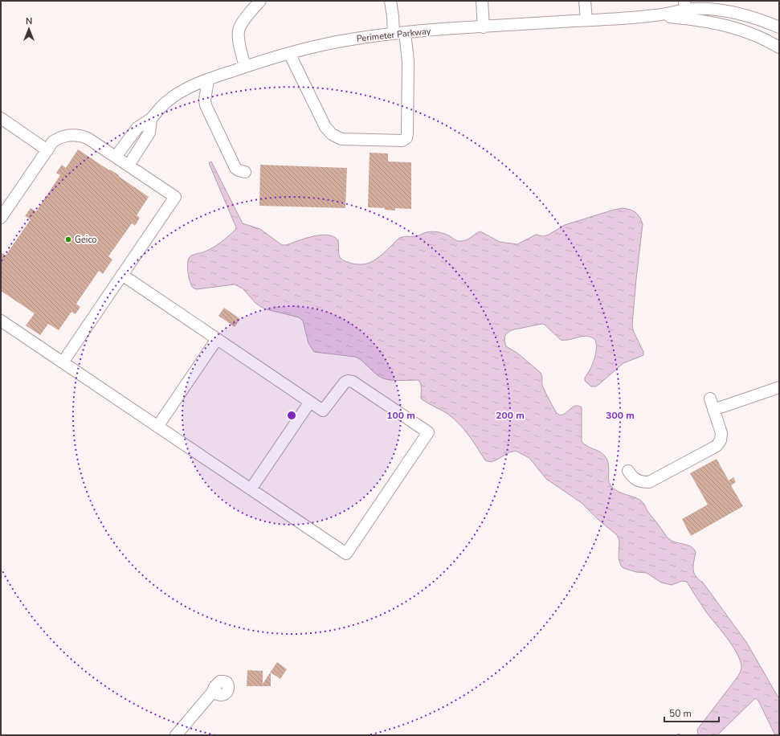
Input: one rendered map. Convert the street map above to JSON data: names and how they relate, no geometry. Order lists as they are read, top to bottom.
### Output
{
  "streets": {
    "street": ["Perimeter Parkway"]
  },
  "places": ["Geico"],
  "scale_bar": "50 m",
  "north": "top",
  "rings": ["100 m", "200 m", "300 m"]
}
